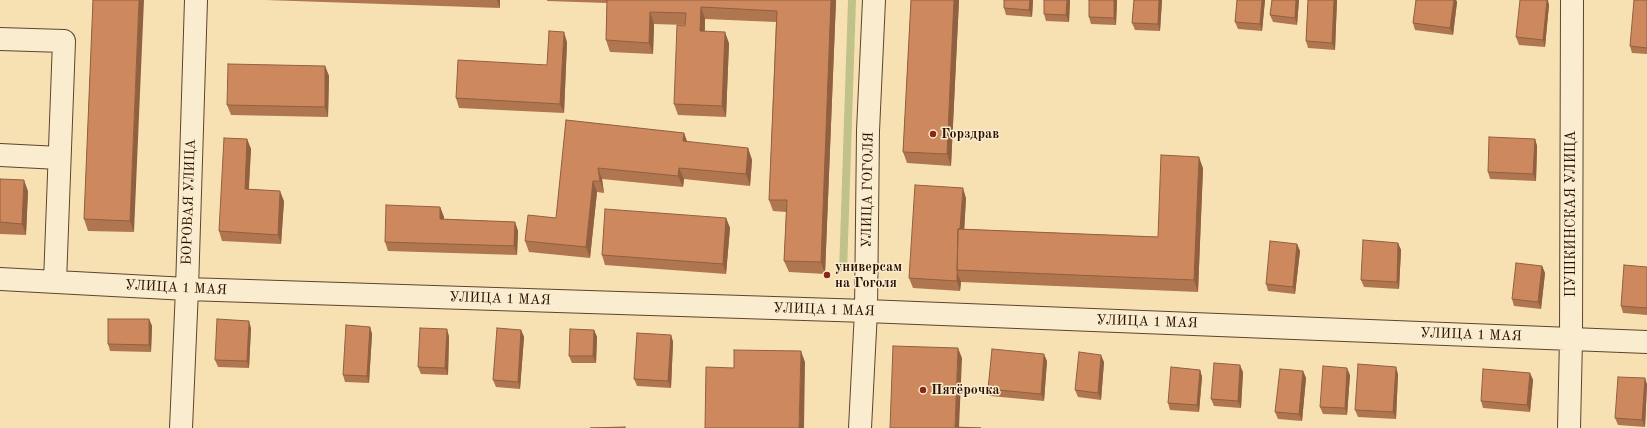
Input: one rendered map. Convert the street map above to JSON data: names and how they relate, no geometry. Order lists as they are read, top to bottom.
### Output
{
  "streets": {
    "street": [
      "УЛИЦА ГОГОЛЯ",
      "БОРОВАЯ УЛИЦА",
      "ПУШКИНСКАЯ УЛИЦА",
      "УЛИЦА 1 МАЯ"
    ]
  },
  "crossings": [
    ["УЛИЦА ГОГОЛЯ", "УЛИЦА 1 МАЯ"],
    ["БОРОВАЯ УЛИЦА", "УЛИЦА 1 МАЯ"],
    ["ПУШКИНСКАЯ УЛИЦА", "УЛИЦА 1 МАЯ"]
  ],
  "places": ["Горздрав", "универсам на Гоголя", "Пятёрочка"]
}
